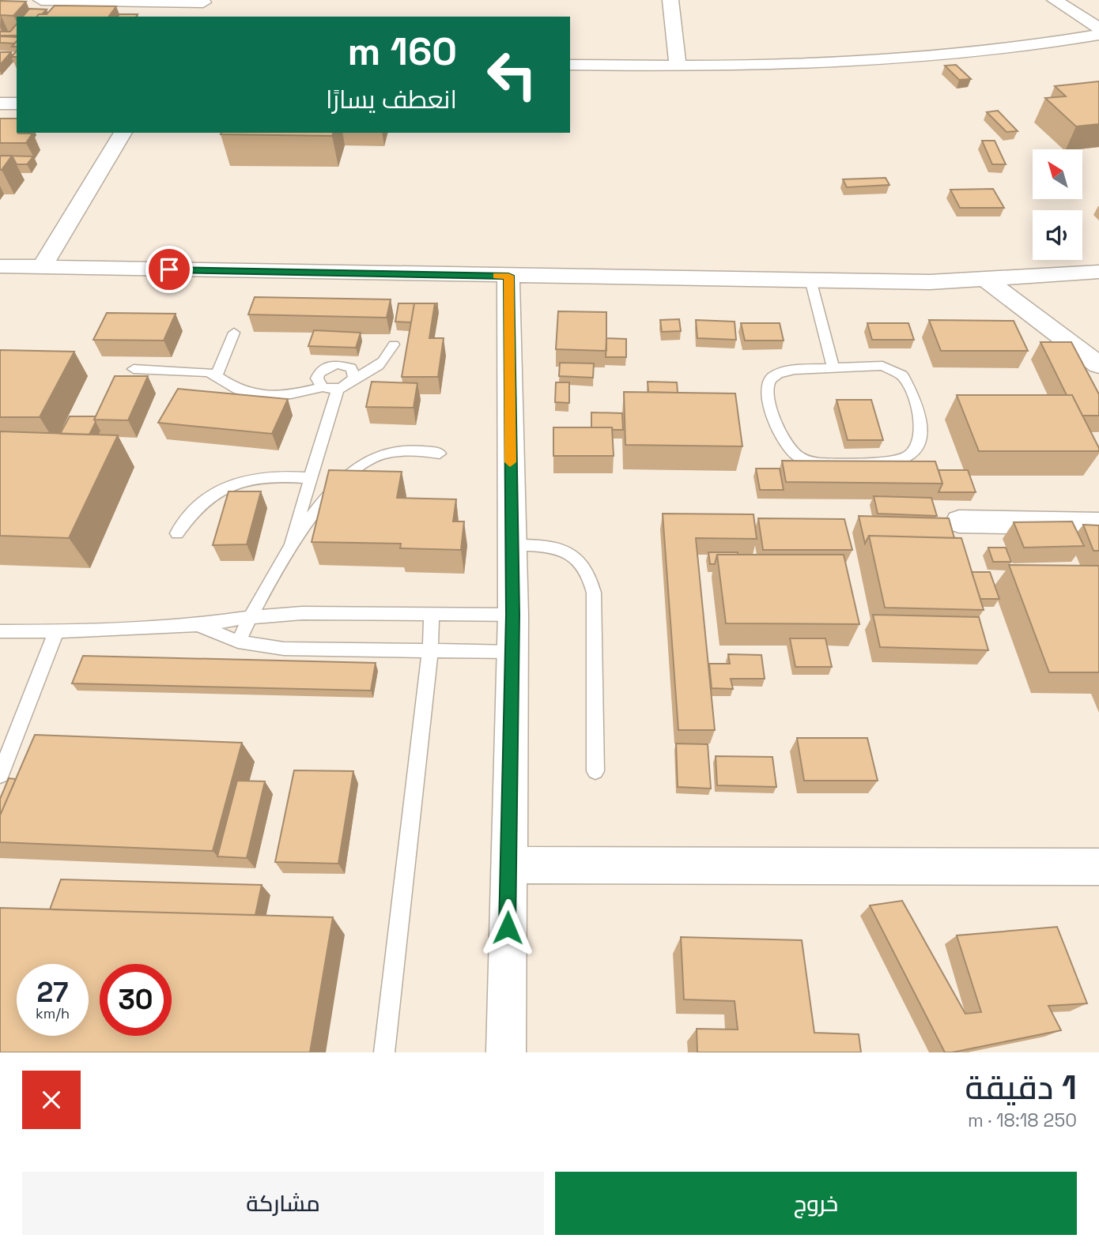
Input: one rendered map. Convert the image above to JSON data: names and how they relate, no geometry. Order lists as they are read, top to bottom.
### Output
{
  "north": "top left",
  "page": {
    "turn": ["160 m", "انعطف يسارًا"],
    "speed": "27 km/h",
    "limit": "30",
    "heading": ["1 دقيقة", "250 m · 18:18"],
    "buttons": ["خروج", "مشاركة"]
  }
}
